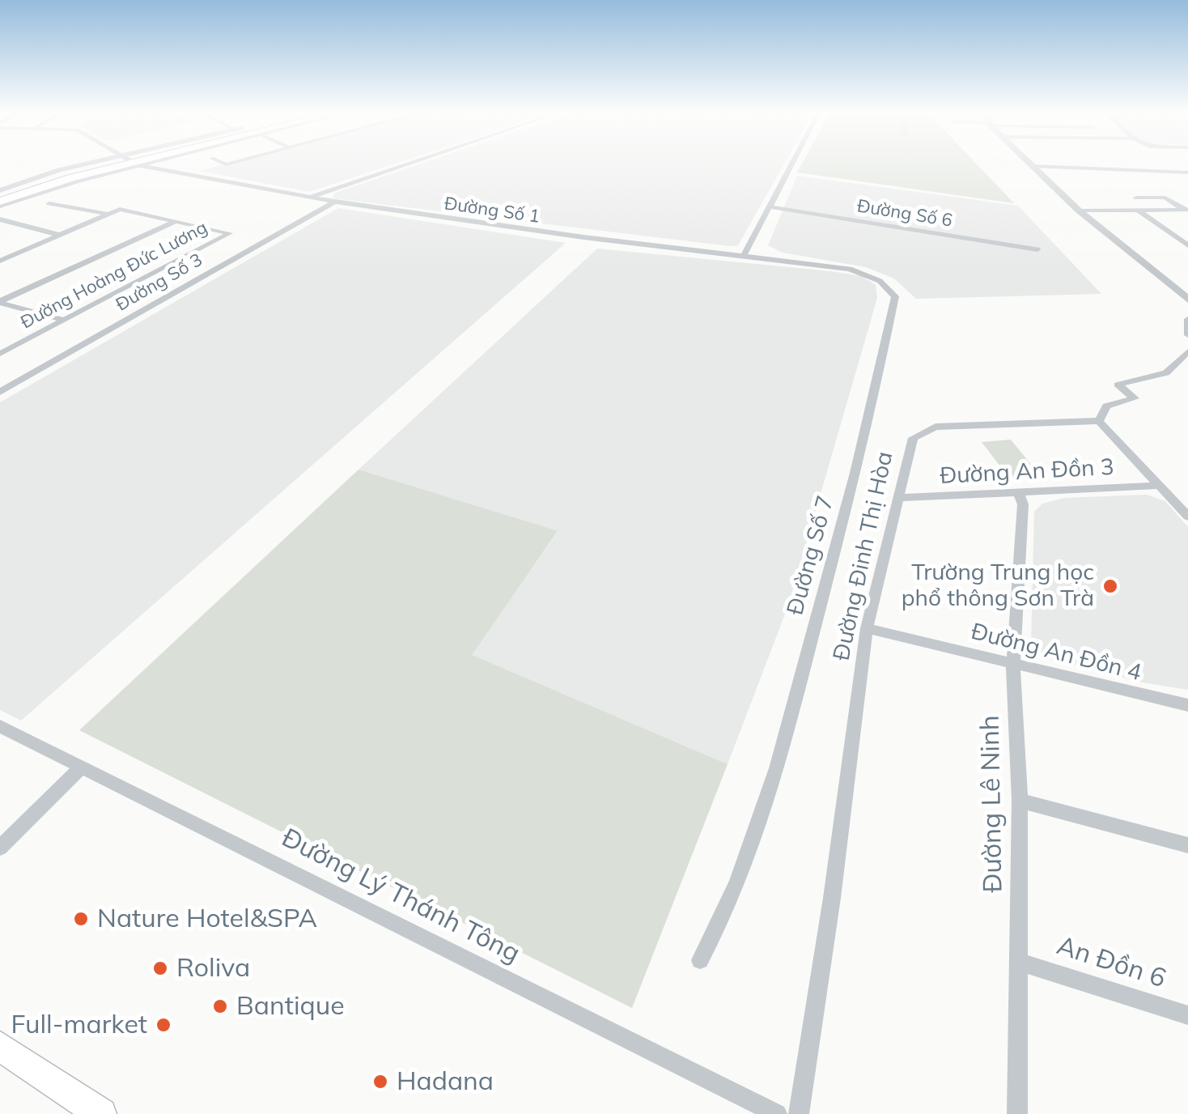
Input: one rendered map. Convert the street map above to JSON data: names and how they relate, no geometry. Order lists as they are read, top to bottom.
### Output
{
  "streets": {
    "street": [
      "Đường Số 1",
      "Đường Số 6",
      "Đường Hoàng Đức Lương",
      "Đường Số 3",
      "Đường An Đồn 3",
      "Đường Số 7",
      "Đường Đinh Thị Hòa",
      "Đường An Đồn 4",
      "Đường Lê Ninh",
      "Đường Lý Thánh Tông",
      "An Đồn 6"
    ]
  },
  "crossings": [
    ["Đường Số 1", "Đường Số 3"],
    ["Đường Số 1", "Đường Số 7"],
    ["Đường An Đồn 3", "Đường Đinh Thị Hòa"],
    ["Đường An Đồn 3", "Đường Lê Ninh"],
    ["Đường Đinh Thị Hòa", "Đường An Đồn 4"],
    ["Đường An Đồn 4", "Đường Lê Ninh"],
    ["Đường Lê Ninh", "An Đồn 6"]
  ],
  "places": [
    "Trường Trung học phổ thông Sơn Trà",
    "Nature Hotel&SPA",
    "Roliva",
    "Bantique",
    "Full-market",
    "Hadana"
  ]
}
